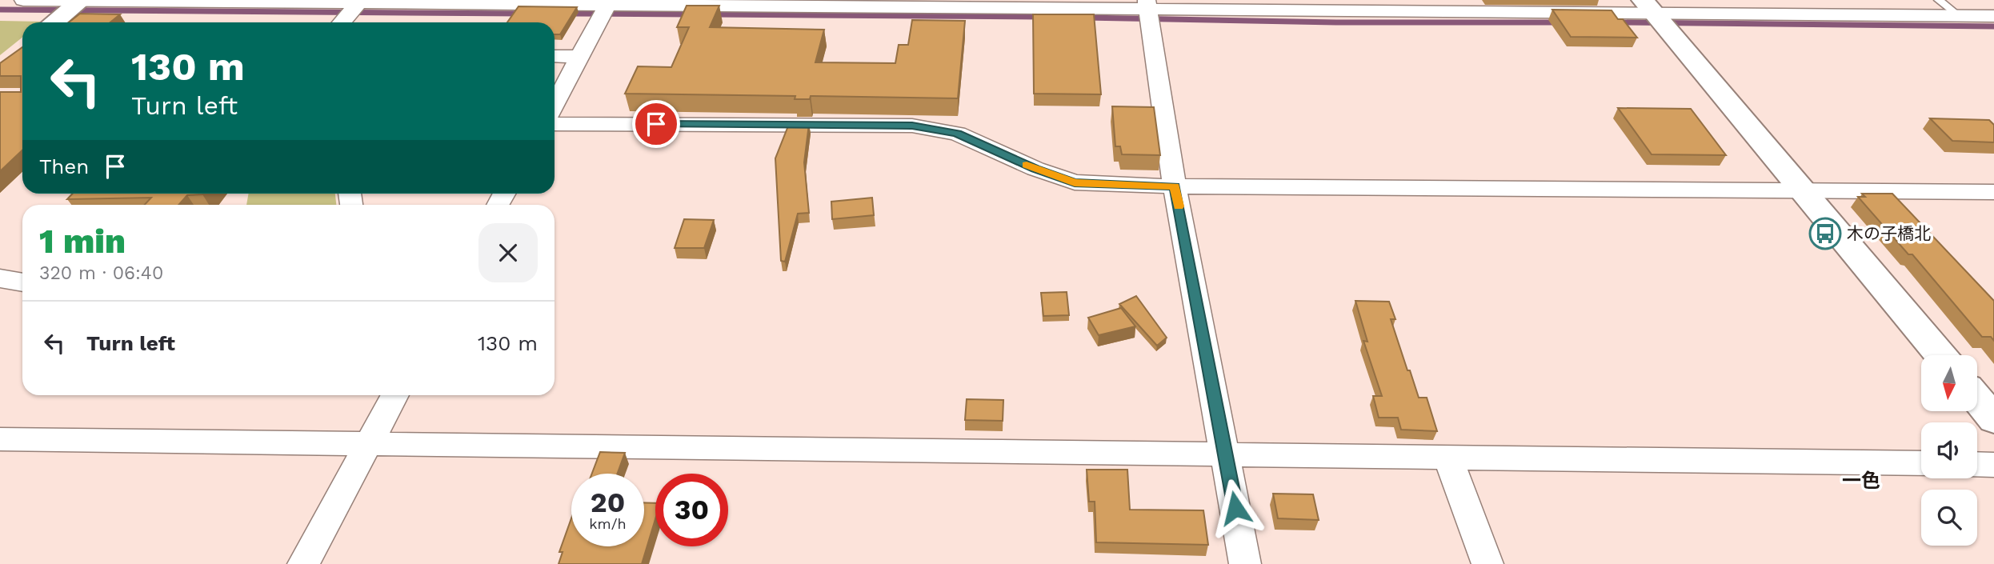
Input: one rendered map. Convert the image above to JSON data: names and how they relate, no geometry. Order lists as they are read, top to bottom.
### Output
{
  "districts": ["一色"],
  "places": {
    "bus stop": ["木の子橋北"]
  },
  "north": "bottom",
  "page": {
    "turn": ["130 m", "Turn left"],
    "then": "Then",
    "heading": ["1 min", "320 m · 06:40"],
    "list": [
      {
        "name": "Turn left",
        "value": "130 m"
      }
    ],
    "speed": "20 km/h",
    "limit": "30"
  }
}
